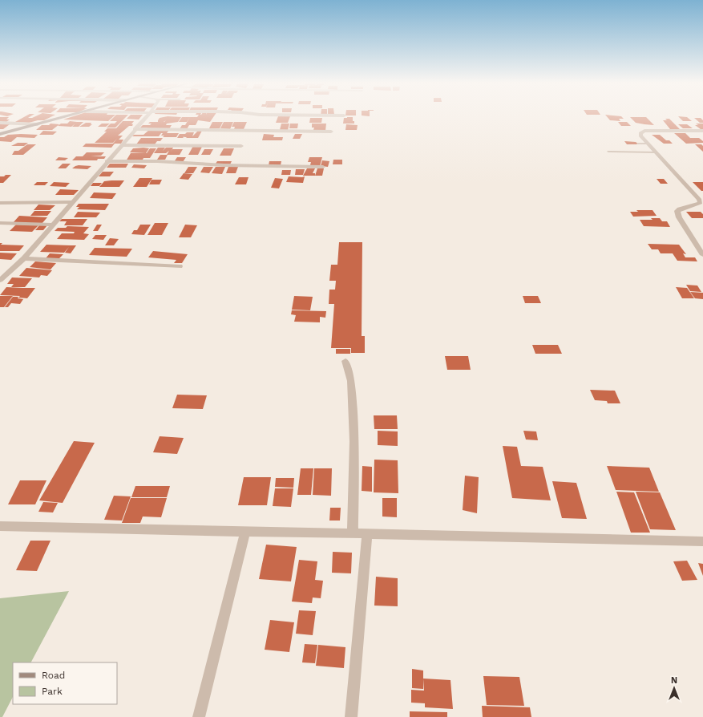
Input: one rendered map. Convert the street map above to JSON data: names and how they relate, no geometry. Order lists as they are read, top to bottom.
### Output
{
  "legend": ["Road", "Park"],
  "north": "top"
}
